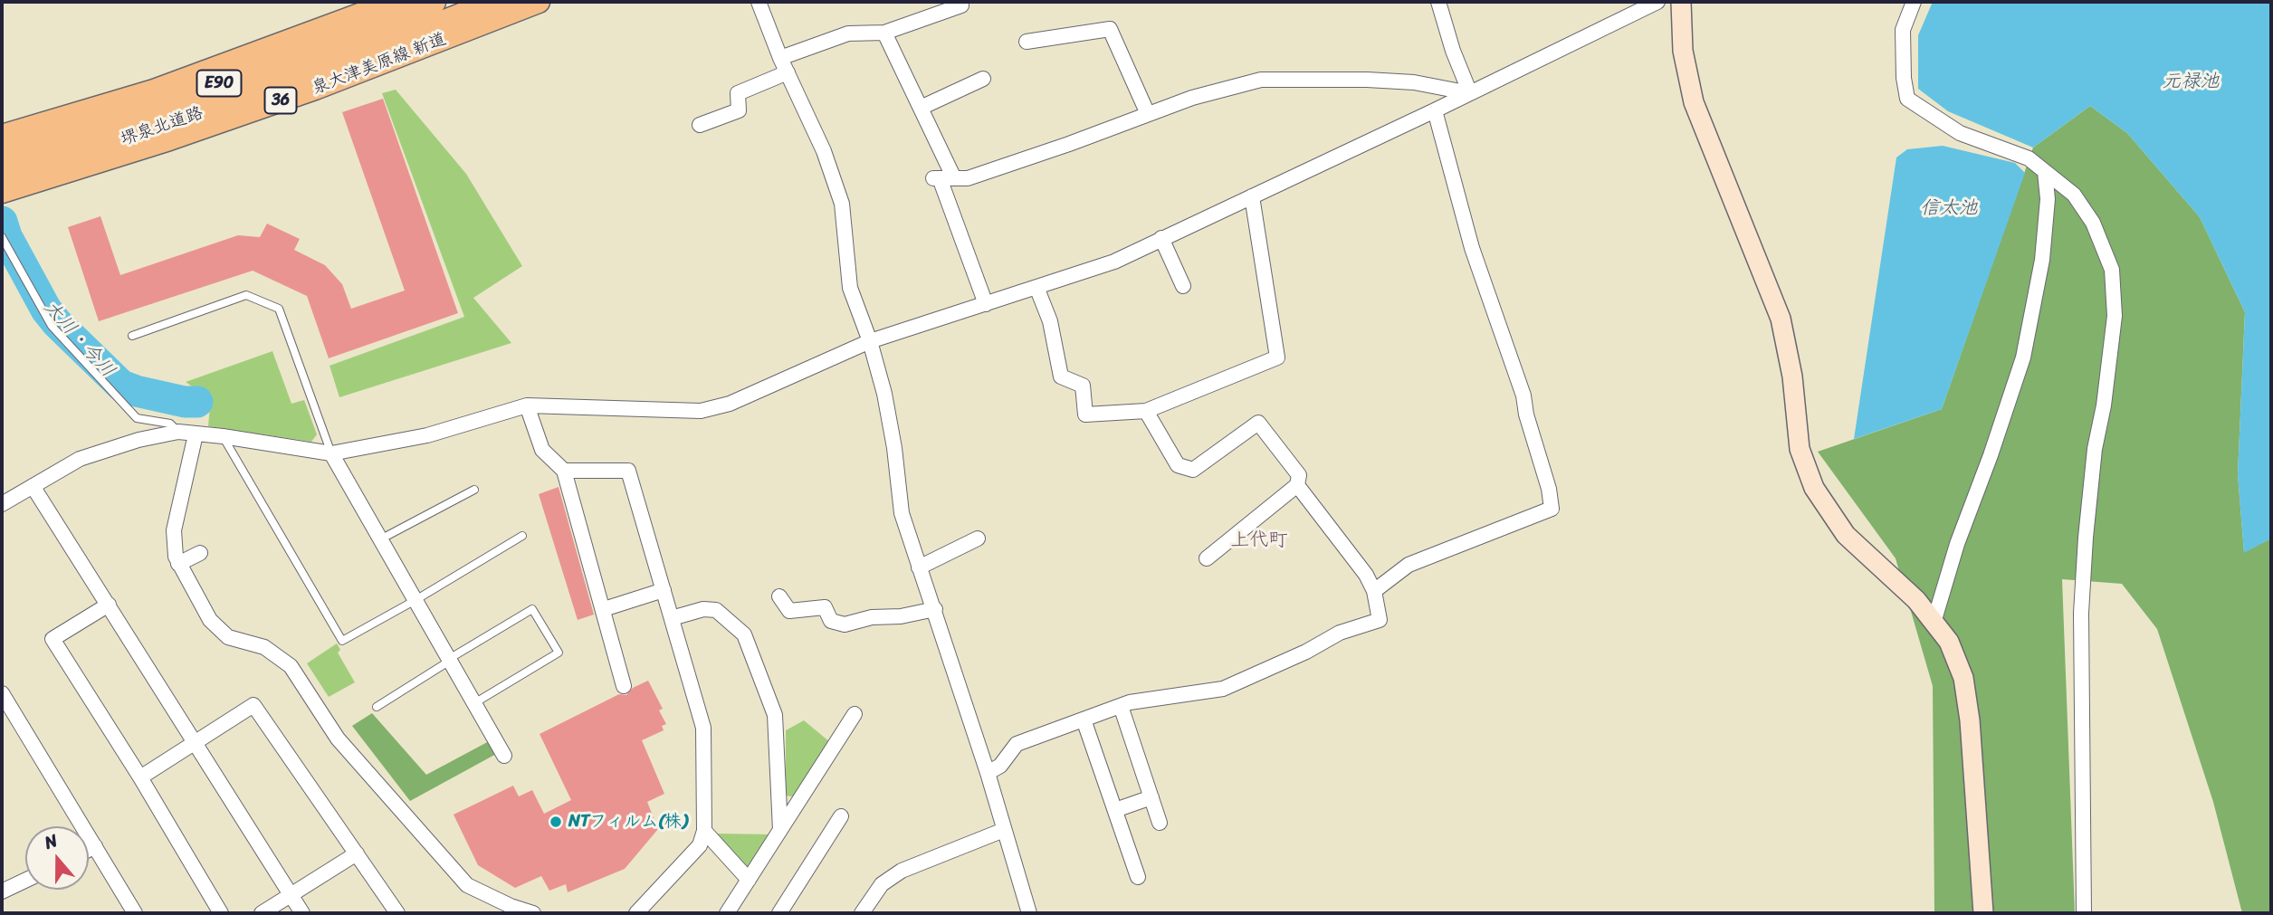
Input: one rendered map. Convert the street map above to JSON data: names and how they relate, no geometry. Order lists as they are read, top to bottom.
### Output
{
  "streets": {
    "highway": ["E90", "堺泉北道路"],
    "main road": ["泉大津美原線 新道", "36"]
  },
  "crossings": [
    ["泉大津美原線 新道", "堺泉北道路"]
  ],
  "districts": ["上代町"],
  "water": ["元禄池", "信太池", "大川・今川"],
  "places": ["NTフィルム(株)"],
  "north": "top"
}
